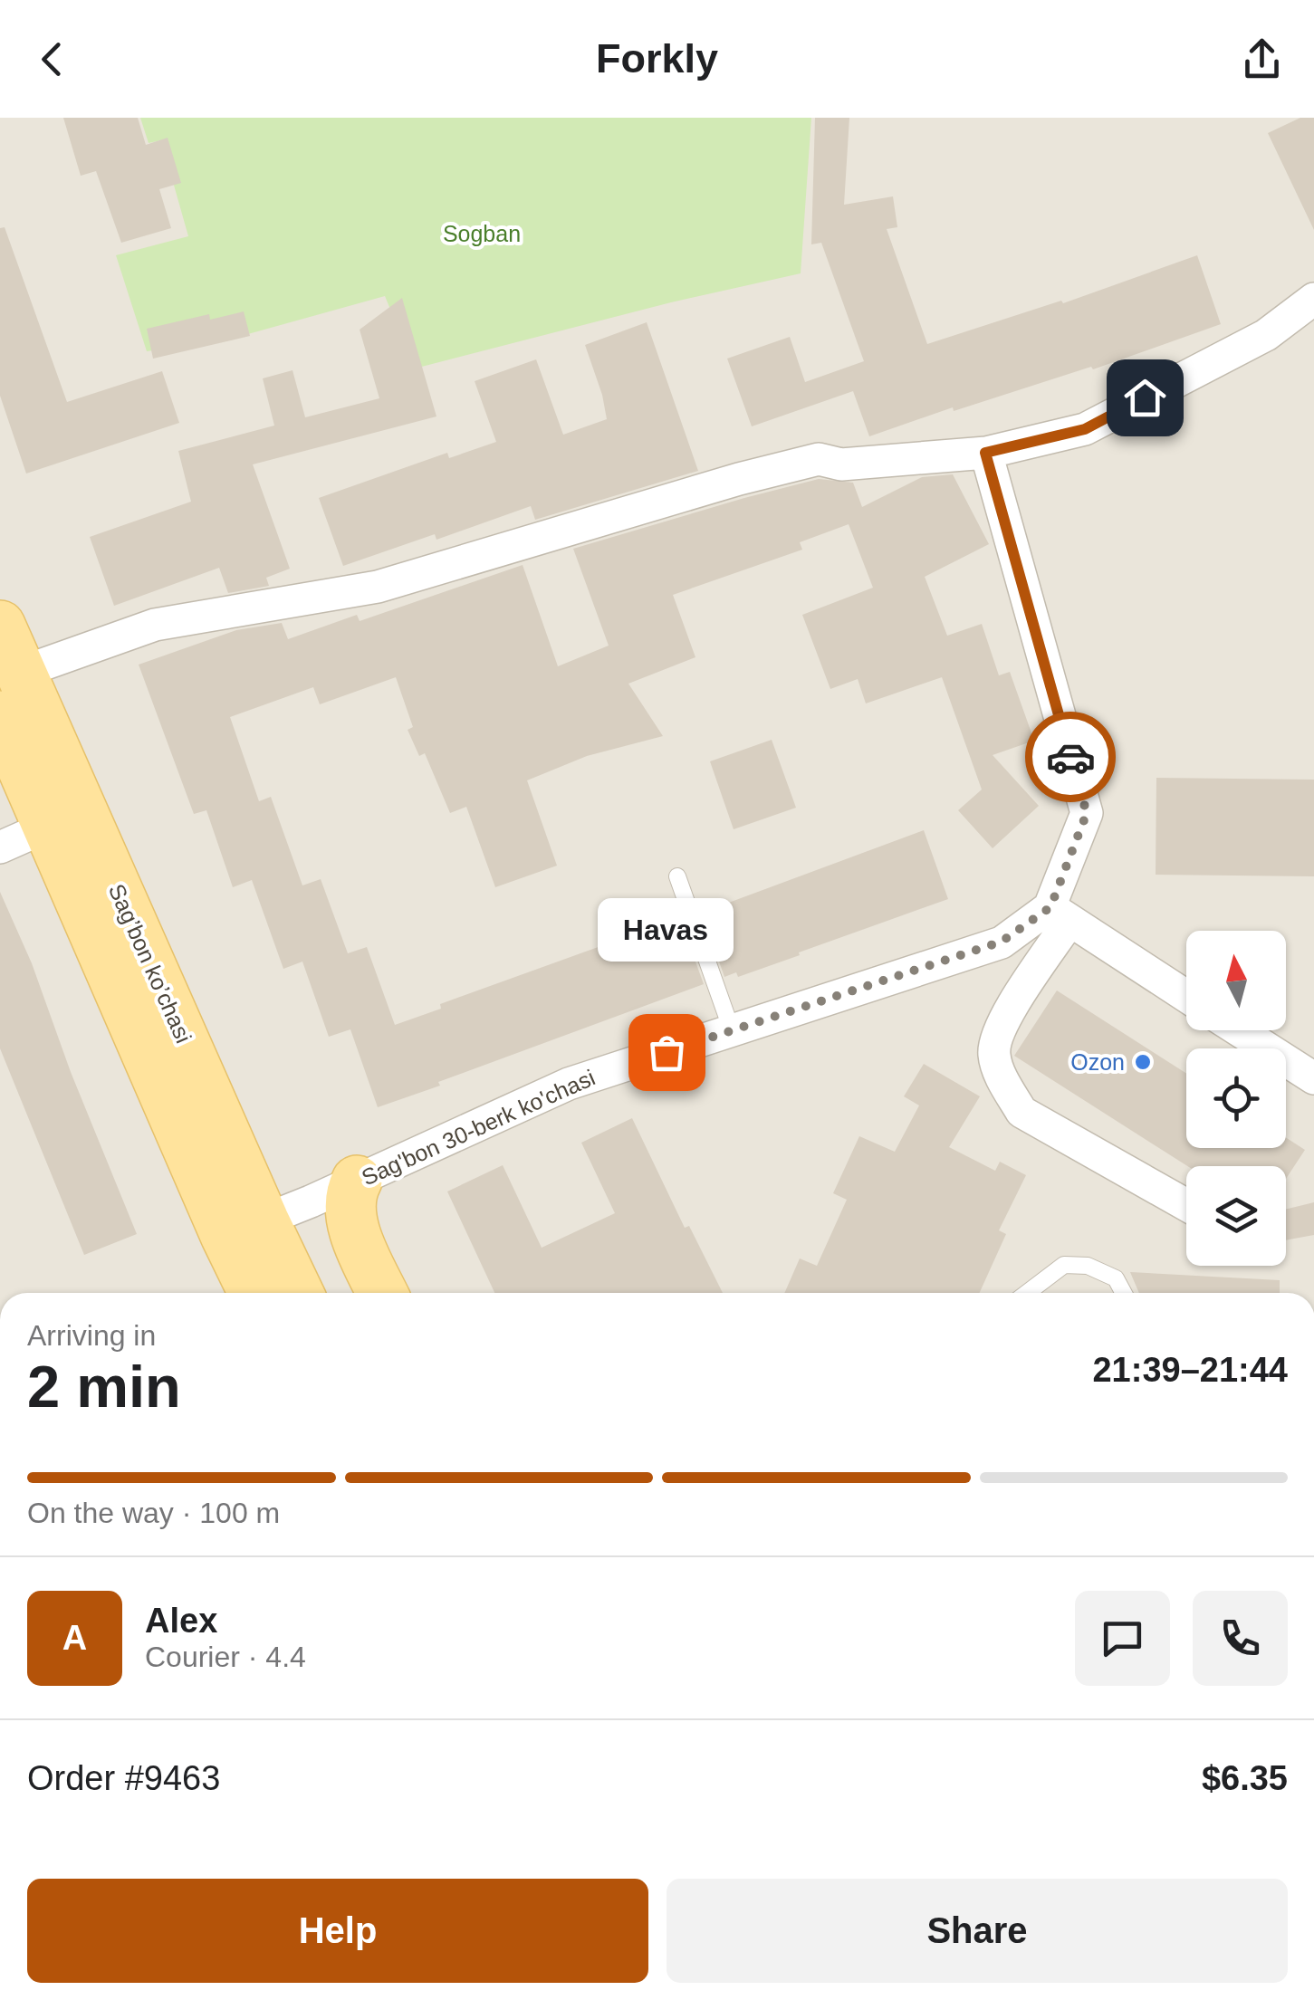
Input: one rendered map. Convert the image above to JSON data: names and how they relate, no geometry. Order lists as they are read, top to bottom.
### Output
{
  "streets": {
    "main road": ["Sag’bon ko’chasi"],
    "street": ["Sag'bon 30-berk ko'chasi"]
  },
  "crossings": [
    ["Sag’bon ko’chasi", "Sag'bon 30-berk ko'chasi"]
  ],
  "parks": ["Sogban"],
  "places": ["Havas", "Ozon"],
  "north": "top",
  "page": {
    "header": "Forkly",
    "bubble": "Havas",
    "heading": ["2 min", "Arriving in", "21:39–21:44"],
    "panel": [
      "Alex",
      "Courier · 4.4",
      "Order #9463",
      "$6.35"
    ],
    "bar": "On the way · 100 m",
    "round": "A",
    "buttons": ["Help", "Share"]
  }
}
